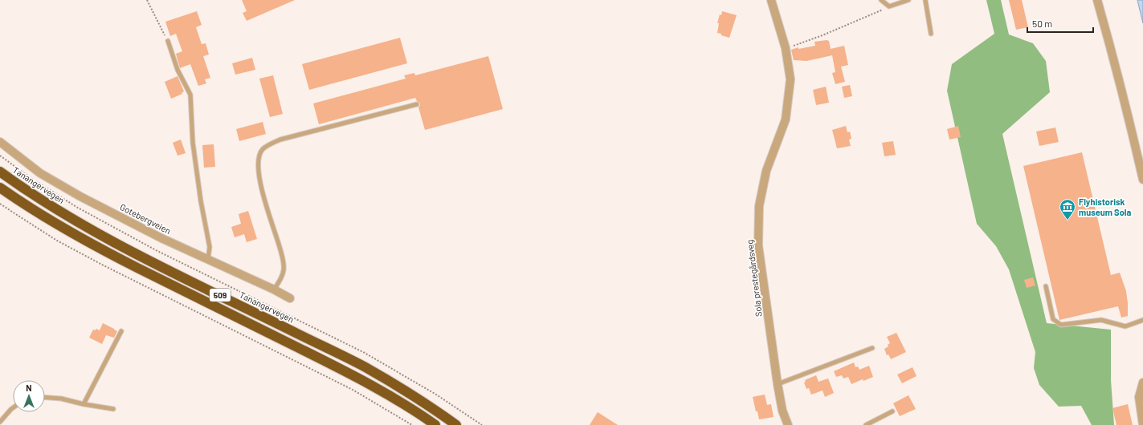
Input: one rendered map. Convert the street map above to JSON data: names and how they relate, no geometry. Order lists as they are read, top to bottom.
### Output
{
  "streets": {
    "highway": ["Tanangervegen", "509"],
    "street": ["Gotebergveien", "Sola prestegårdsveg"]
  },
  "places": {
    "museum": ["Flyhistorisk museum Sola"]
  },
  "scale_bar": "50 m",
  "north": "top"
}
